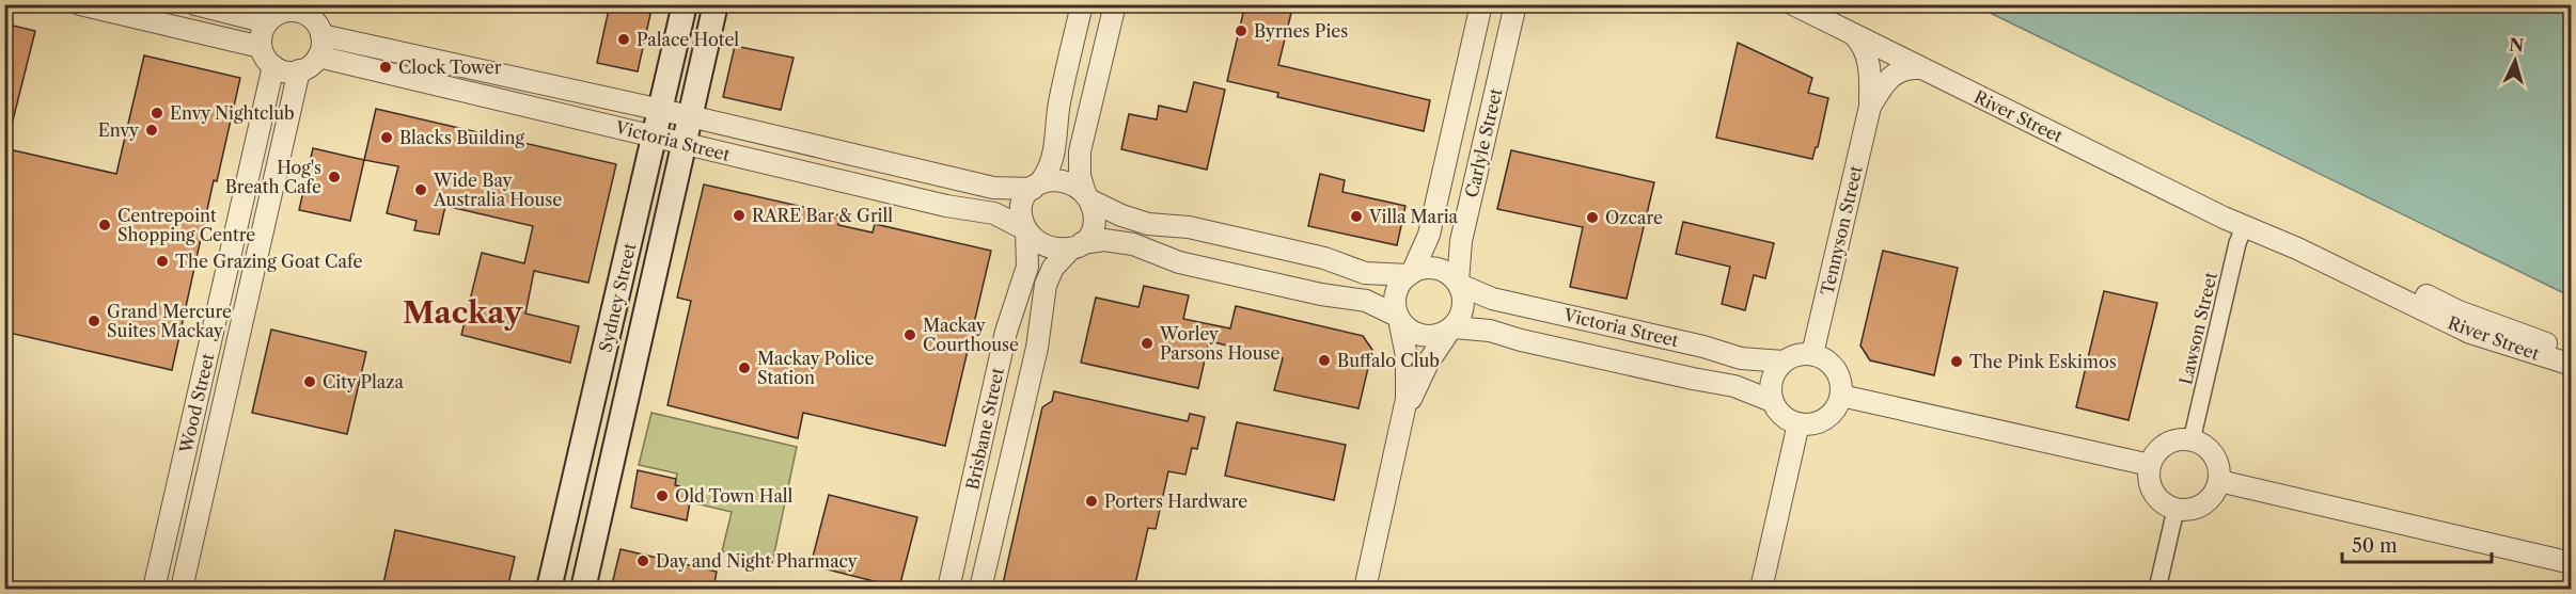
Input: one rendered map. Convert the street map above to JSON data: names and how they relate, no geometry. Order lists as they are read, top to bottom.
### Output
{
  "streets": {
    "main road": ["Sydney Street"],
    "street": [
      "River Street",
      "Victoria Street",
      "Carlyle Street",
      "Tennyson Street",
      "Lawson Street",
      "Wood Street",
      "Brisbane Street"
    ]
  },
  "crossings": [
    ["River Street", "Tennyson Street"],
    ["River Street", "Lawson Street"],
    ["Victoria Street", "Carlyle Street"],
    ["Victoria Street", "Tennyson Street"],
    ["Victoria Street", "Sydney Street"],
    ["Victoria Street", "Wood Street"],
    ["Victoria Street", "Brisbane Street"]
  ],
  "districts": ["Mackay"],
  "places": [
    "Byrnes Pies",
    "Palace Hotel",
    "Clock Tower",
    "Envy Nightclub",
    "Envy",
    "Blacks Building",
    "Hog's Breath Cafe",
    "Wide Bay Australia House",
    "RARE Bar & Grill",
    "Villa Maria",
    "Ozcare",
    "Centrepoint Shopping Centre",
    "The Grazing Goat Cafe",
    "Grand Mercure Suites Mackay",
    "Mackay Courthouse",
    "Worley Parsons House",
    "Buffalo Club",
    "The Pink Eskimos",
    "Mackay Police Station",
    "City Plaza",
    "Old Town Hall",
    "Porters Hardware",
    "Day and Night Pharmacy"
  ],
  "scale_bar": "50 m",
  "north": "top"
}
